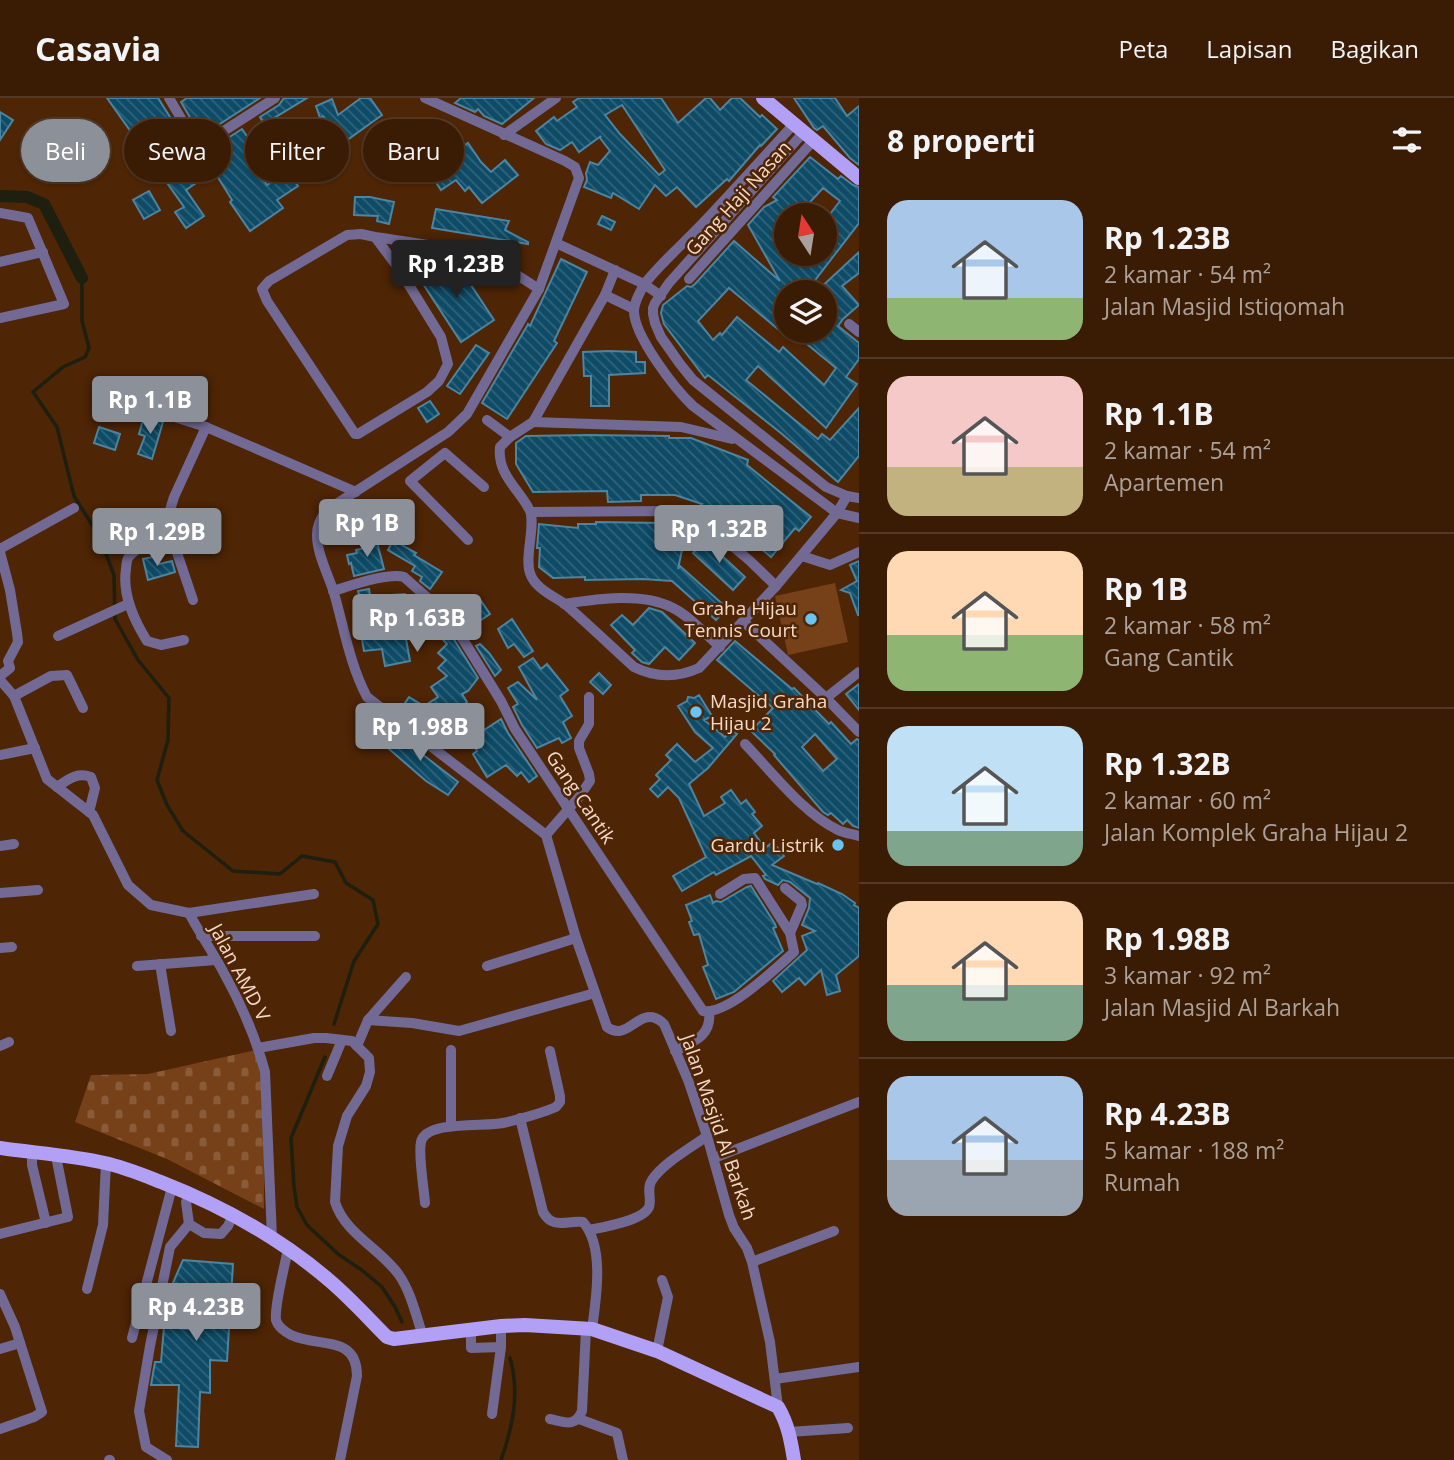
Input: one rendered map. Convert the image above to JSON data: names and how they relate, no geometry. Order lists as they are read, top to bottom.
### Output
{
  "streets": {
    "street": [
      "Gang Haji Nasan",
      "Gang Cantik",
      "Jalan AMD V",
      "Jalan Masjid Al Barkah"
    ]
  },
  "places": ["Graha Hijau Tennis Court", "Masjid Graha Hijau 2", "Gardu Listrik"],
  "north": "top",
  "page": {
    "header": "Casavia",
    "nav": ["Peta", "Lapisan", "Bagikan"],
    "heading": "8 properti",
    "chip": [
      "Beli",
      "Sewa",
      "Filter",
      "Baru"
    ],
    "list": [
      {
        "name": "Rp 1.23B",
        "note": "2 kamar · 54 m² · Jalan Masjid Istiqomah"
      },
      {
        "name": "Rp 1.1B",
        "note": "2 kamar · 54 m² · Apartemen"
      },
      {
        "name": "Rp 1B",
        "note": "2 kamar · 58 m² · Gang Cantik"
      },
      {
        "name": "Rp 1.32B",
        "note": "2 kamar · 60 m² · Jalan Komplek Graha Hijau 2"
      },
      {
        "name": "Rp 1.98B",
        "note": "3 kamar · 92 m² · Jalan Masjid Al Barkah"
      },
      {
        "name": "Rp 4.23B",
        "note": "5 kamar · 188 m² · Rumah"
      }
    ],
    "price": [
      "Rp 1.23B",
      "Rp 1.1B",
      "Rp 1B",
      "Rp 1.32B",
      "Rp 1.29B",
      "Rp 1.63B",
      "Rp 1.98B",
      "Rp 4.23B"
    ]
  }
}
